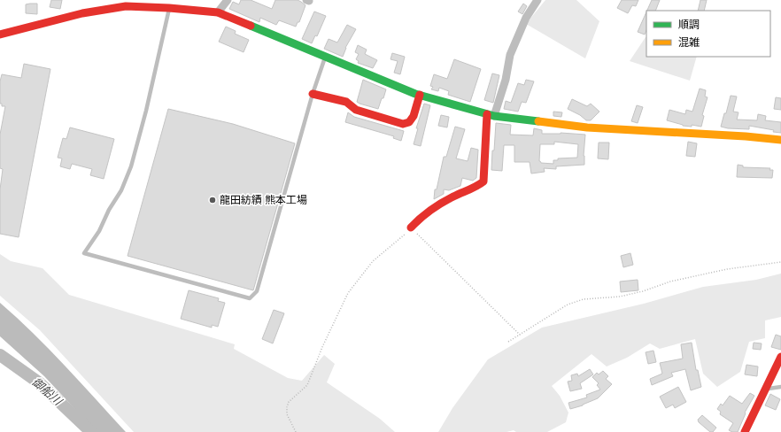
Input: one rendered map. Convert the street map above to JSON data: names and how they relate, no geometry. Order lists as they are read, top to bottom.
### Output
{
  "water": ["御船川"],
  "places": ["龍田紡績 熊本工場"],
  "legend": ["順調", "混雑"]
}
